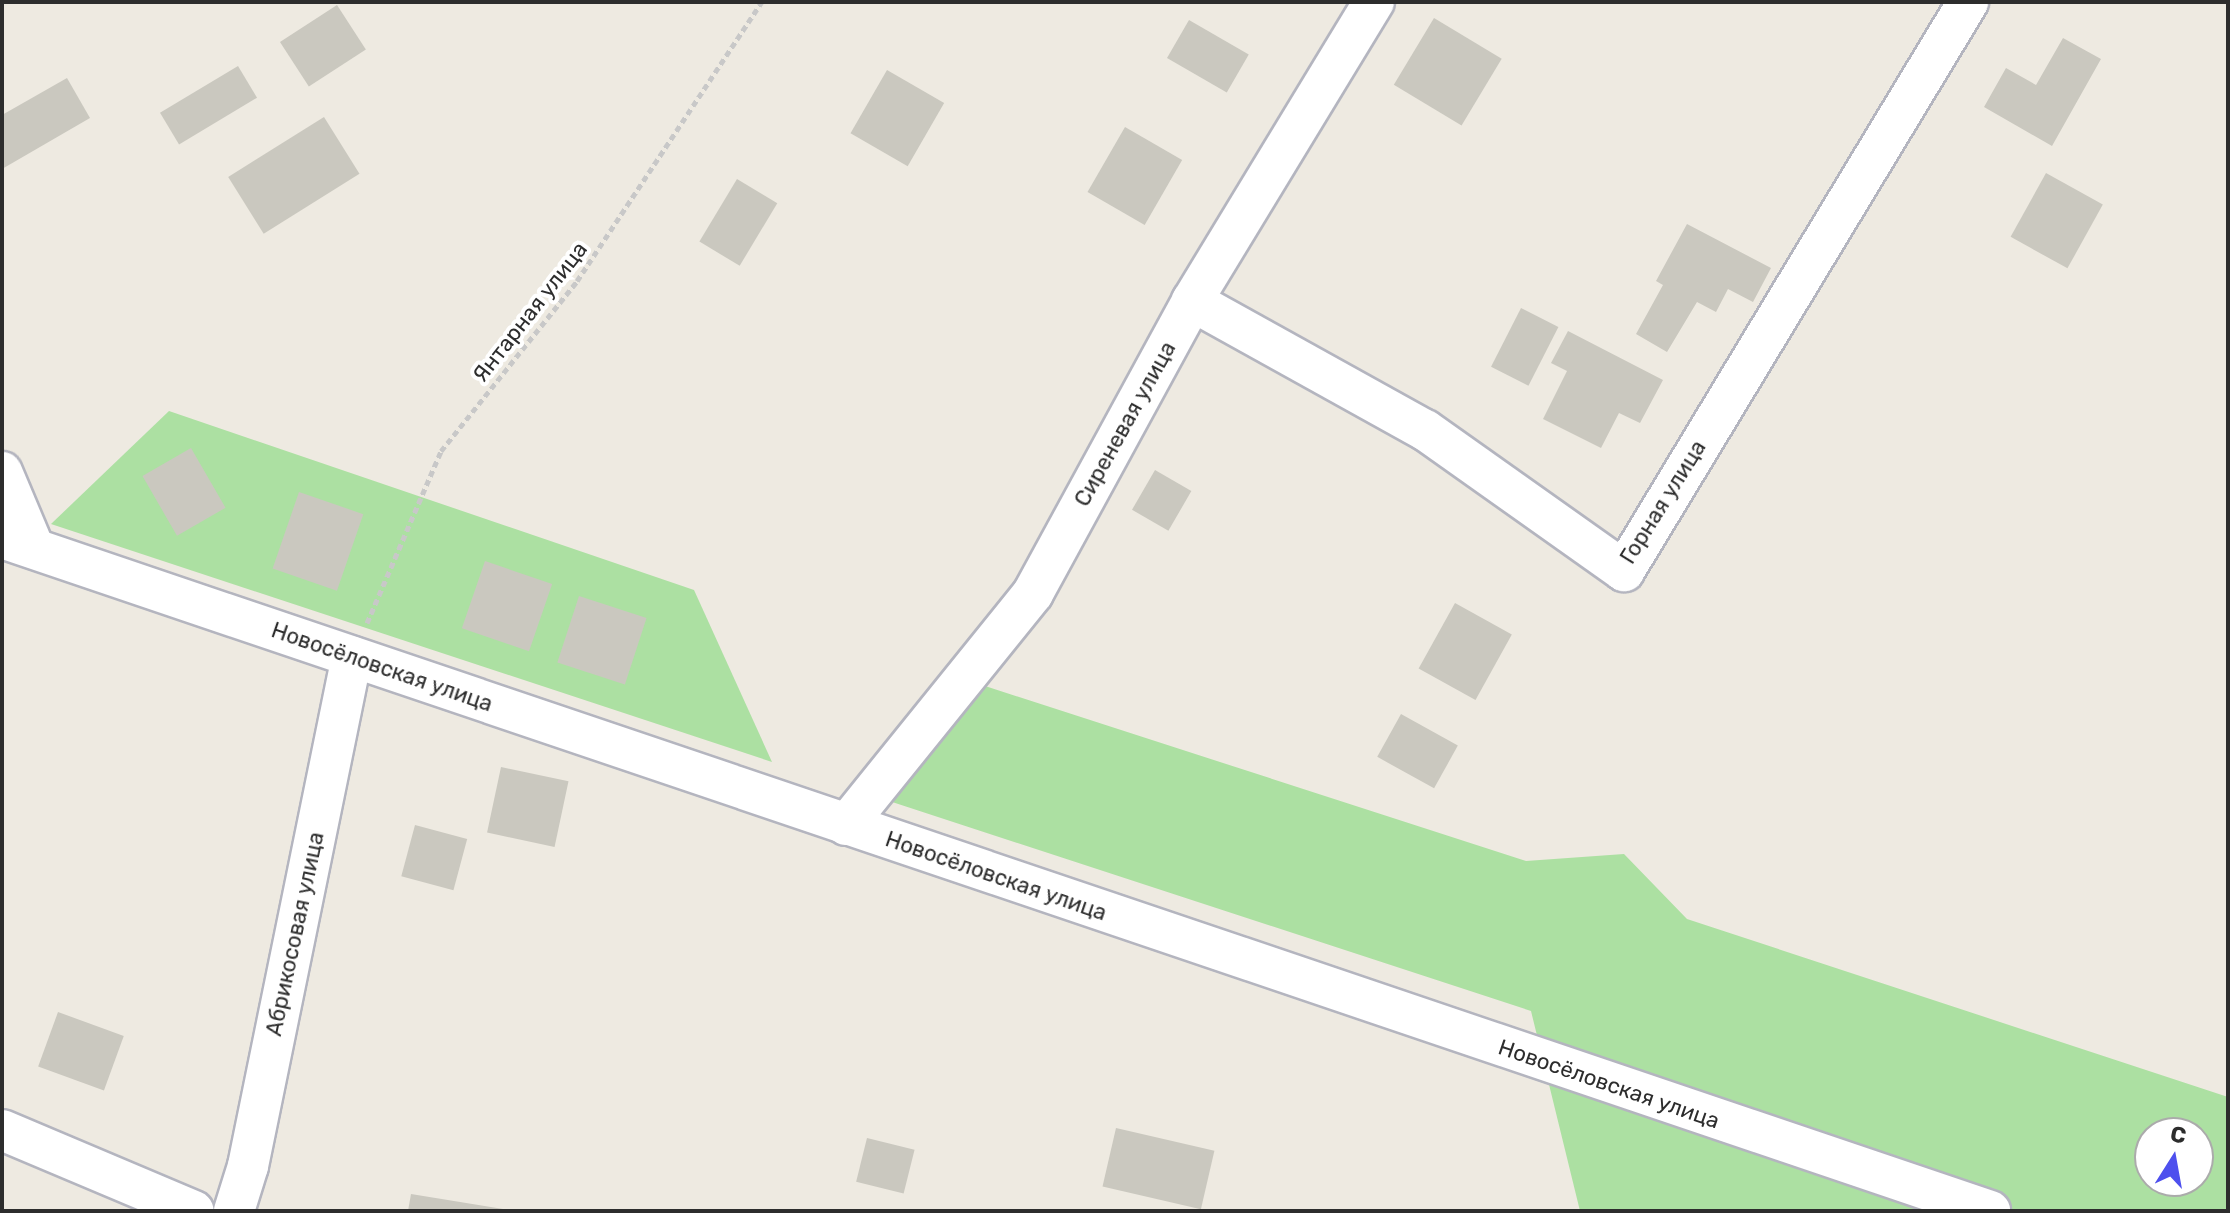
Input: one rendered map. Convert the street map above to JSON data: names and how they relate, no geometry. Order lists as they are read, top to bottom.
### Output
{
  "streets": {
    "street": [
      "Сиреневая улица",
      "Горная улица",
      "Новосёловская улица",
      "Абрикосовая улица"
    ],
    "path": ["Янтарная улица"]
  },
  "crossings": [
    ["Янтарная улица", "Новосёловская улица"],
    ["Янтарная улица", "Абрикосовая улица"],
    ["Сиреневая улица", "Горная улица"],
    ["Сиреневая улица", "Новосёловская улица"],
    ["Новосёловская улица", "Абрикосовая улица"]
  ],
  "north": "top"
}
